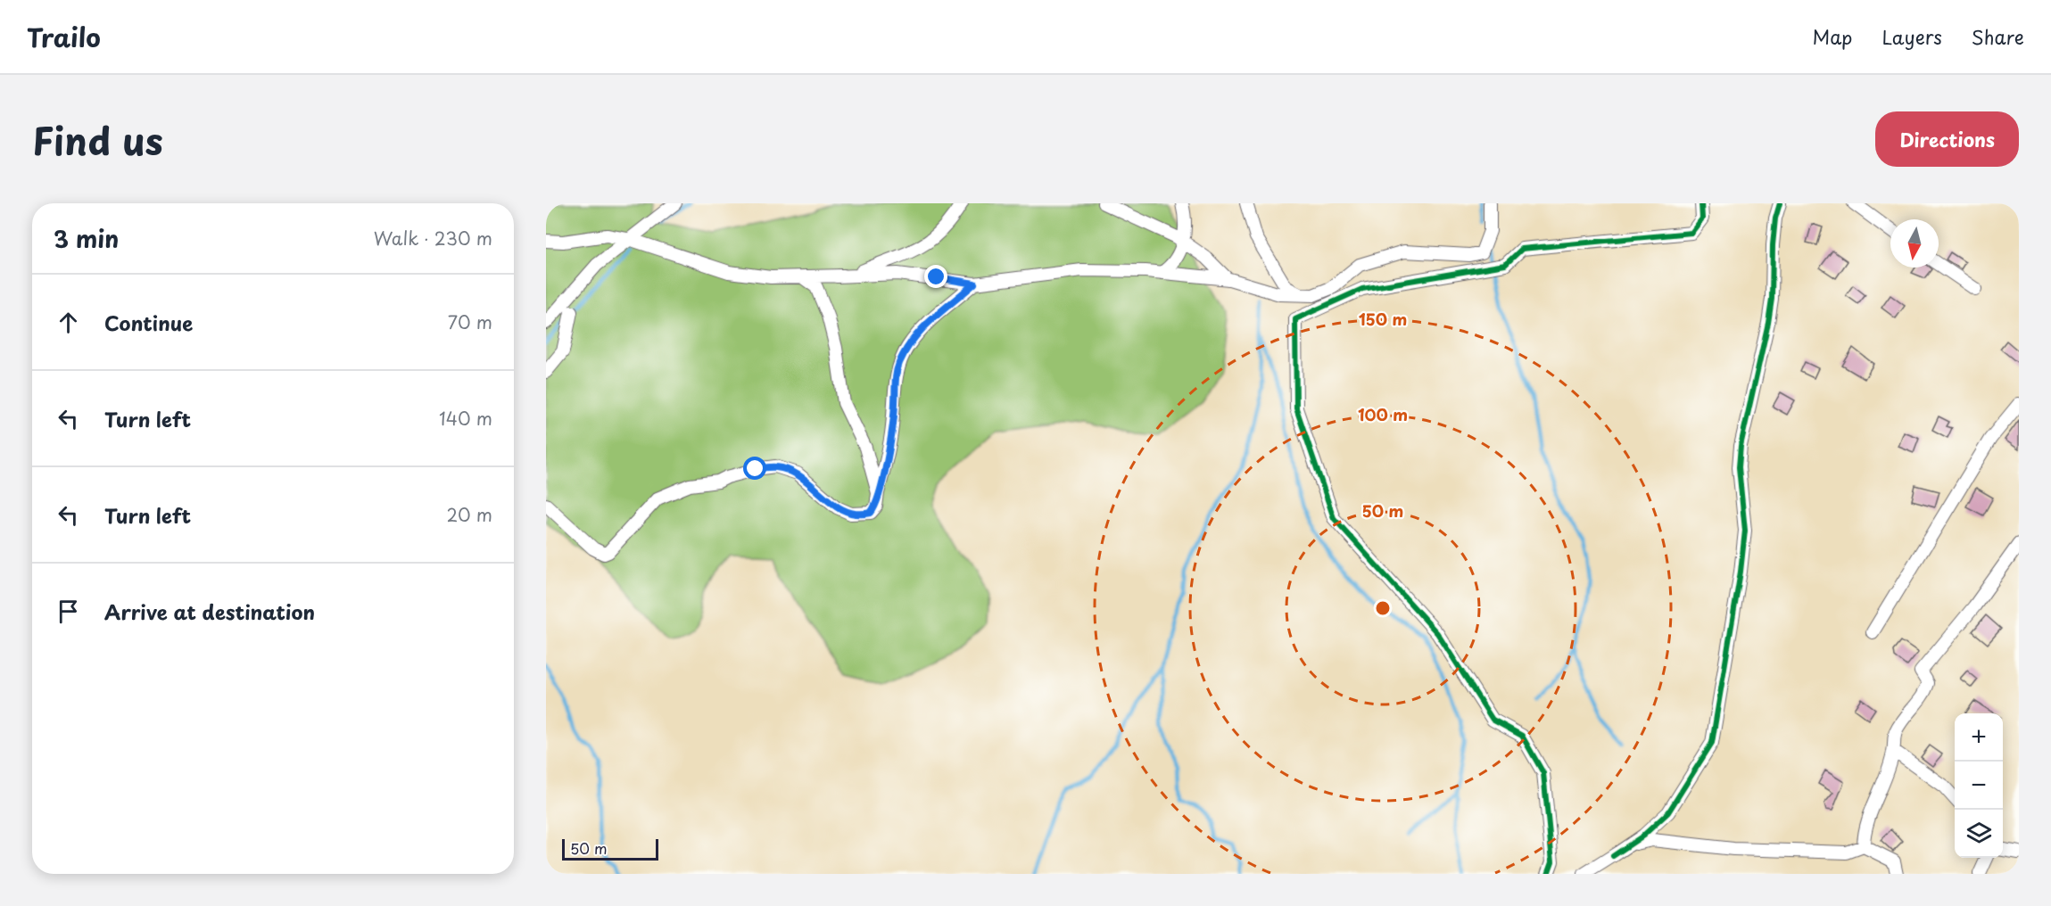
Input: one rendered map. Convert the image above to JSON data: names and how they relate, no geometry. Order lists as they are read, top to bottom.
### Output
{
  "scale_bar": "50 m",
  "north": "bottom",
  "page": {
    "header": "Trailo",
    "nav": ["Map", "Layers", "Share"],
    "title": "Find us",
    "buttons": "Directions",
    "heading": ["3 min", "Walk · 230 m"],
    "list": [
      ["Continue", "70 m"],
      ["Turn left", "140 m"],
      ["Turn left", "20 m"],
      "Arrive at destination"
    ],
    "map_buttons": ["+", "−"],
    "scale": "50 m"
  },
  "rings": ["150 m", "100 m", "50 m"]
}
